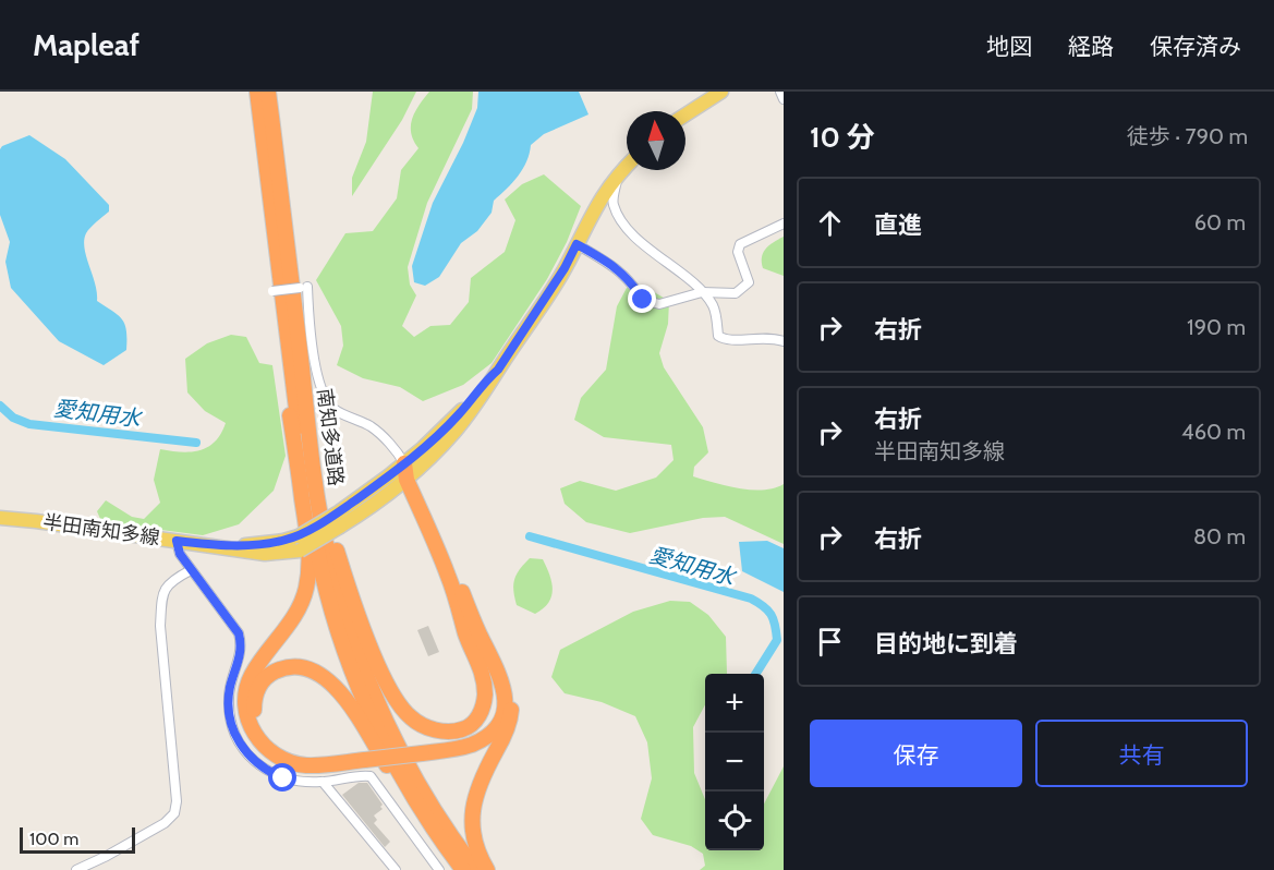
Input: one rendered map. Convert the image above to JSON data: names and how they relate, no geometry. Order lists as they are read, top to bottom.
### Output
{
  "streets": {
    "highway": ["南知多道路"],
    "main road": ["半田南知多線"]
  },
  "water": ["愛知用水"],
  "scale_bar": "100 m",
  "north": "top",
  "page": {
    "header": "Mapleaf",
    "nav": ["地図", "経路", "保存済み"],
    "heading": ["10 分", "徒歩 · 790 m"],
    "list": [
      ["直進", "60 m"],
      ["右折", "190 m"],
      ["右折", "半田南知多線", "460 m"],
      ["右折", "80 m"],
      "目的地に到着"
    ],
    "map_buttons": ["+", "−"],
    "buttons": ["保存", "共有"],
    "scale": "100 m"
  }
}
